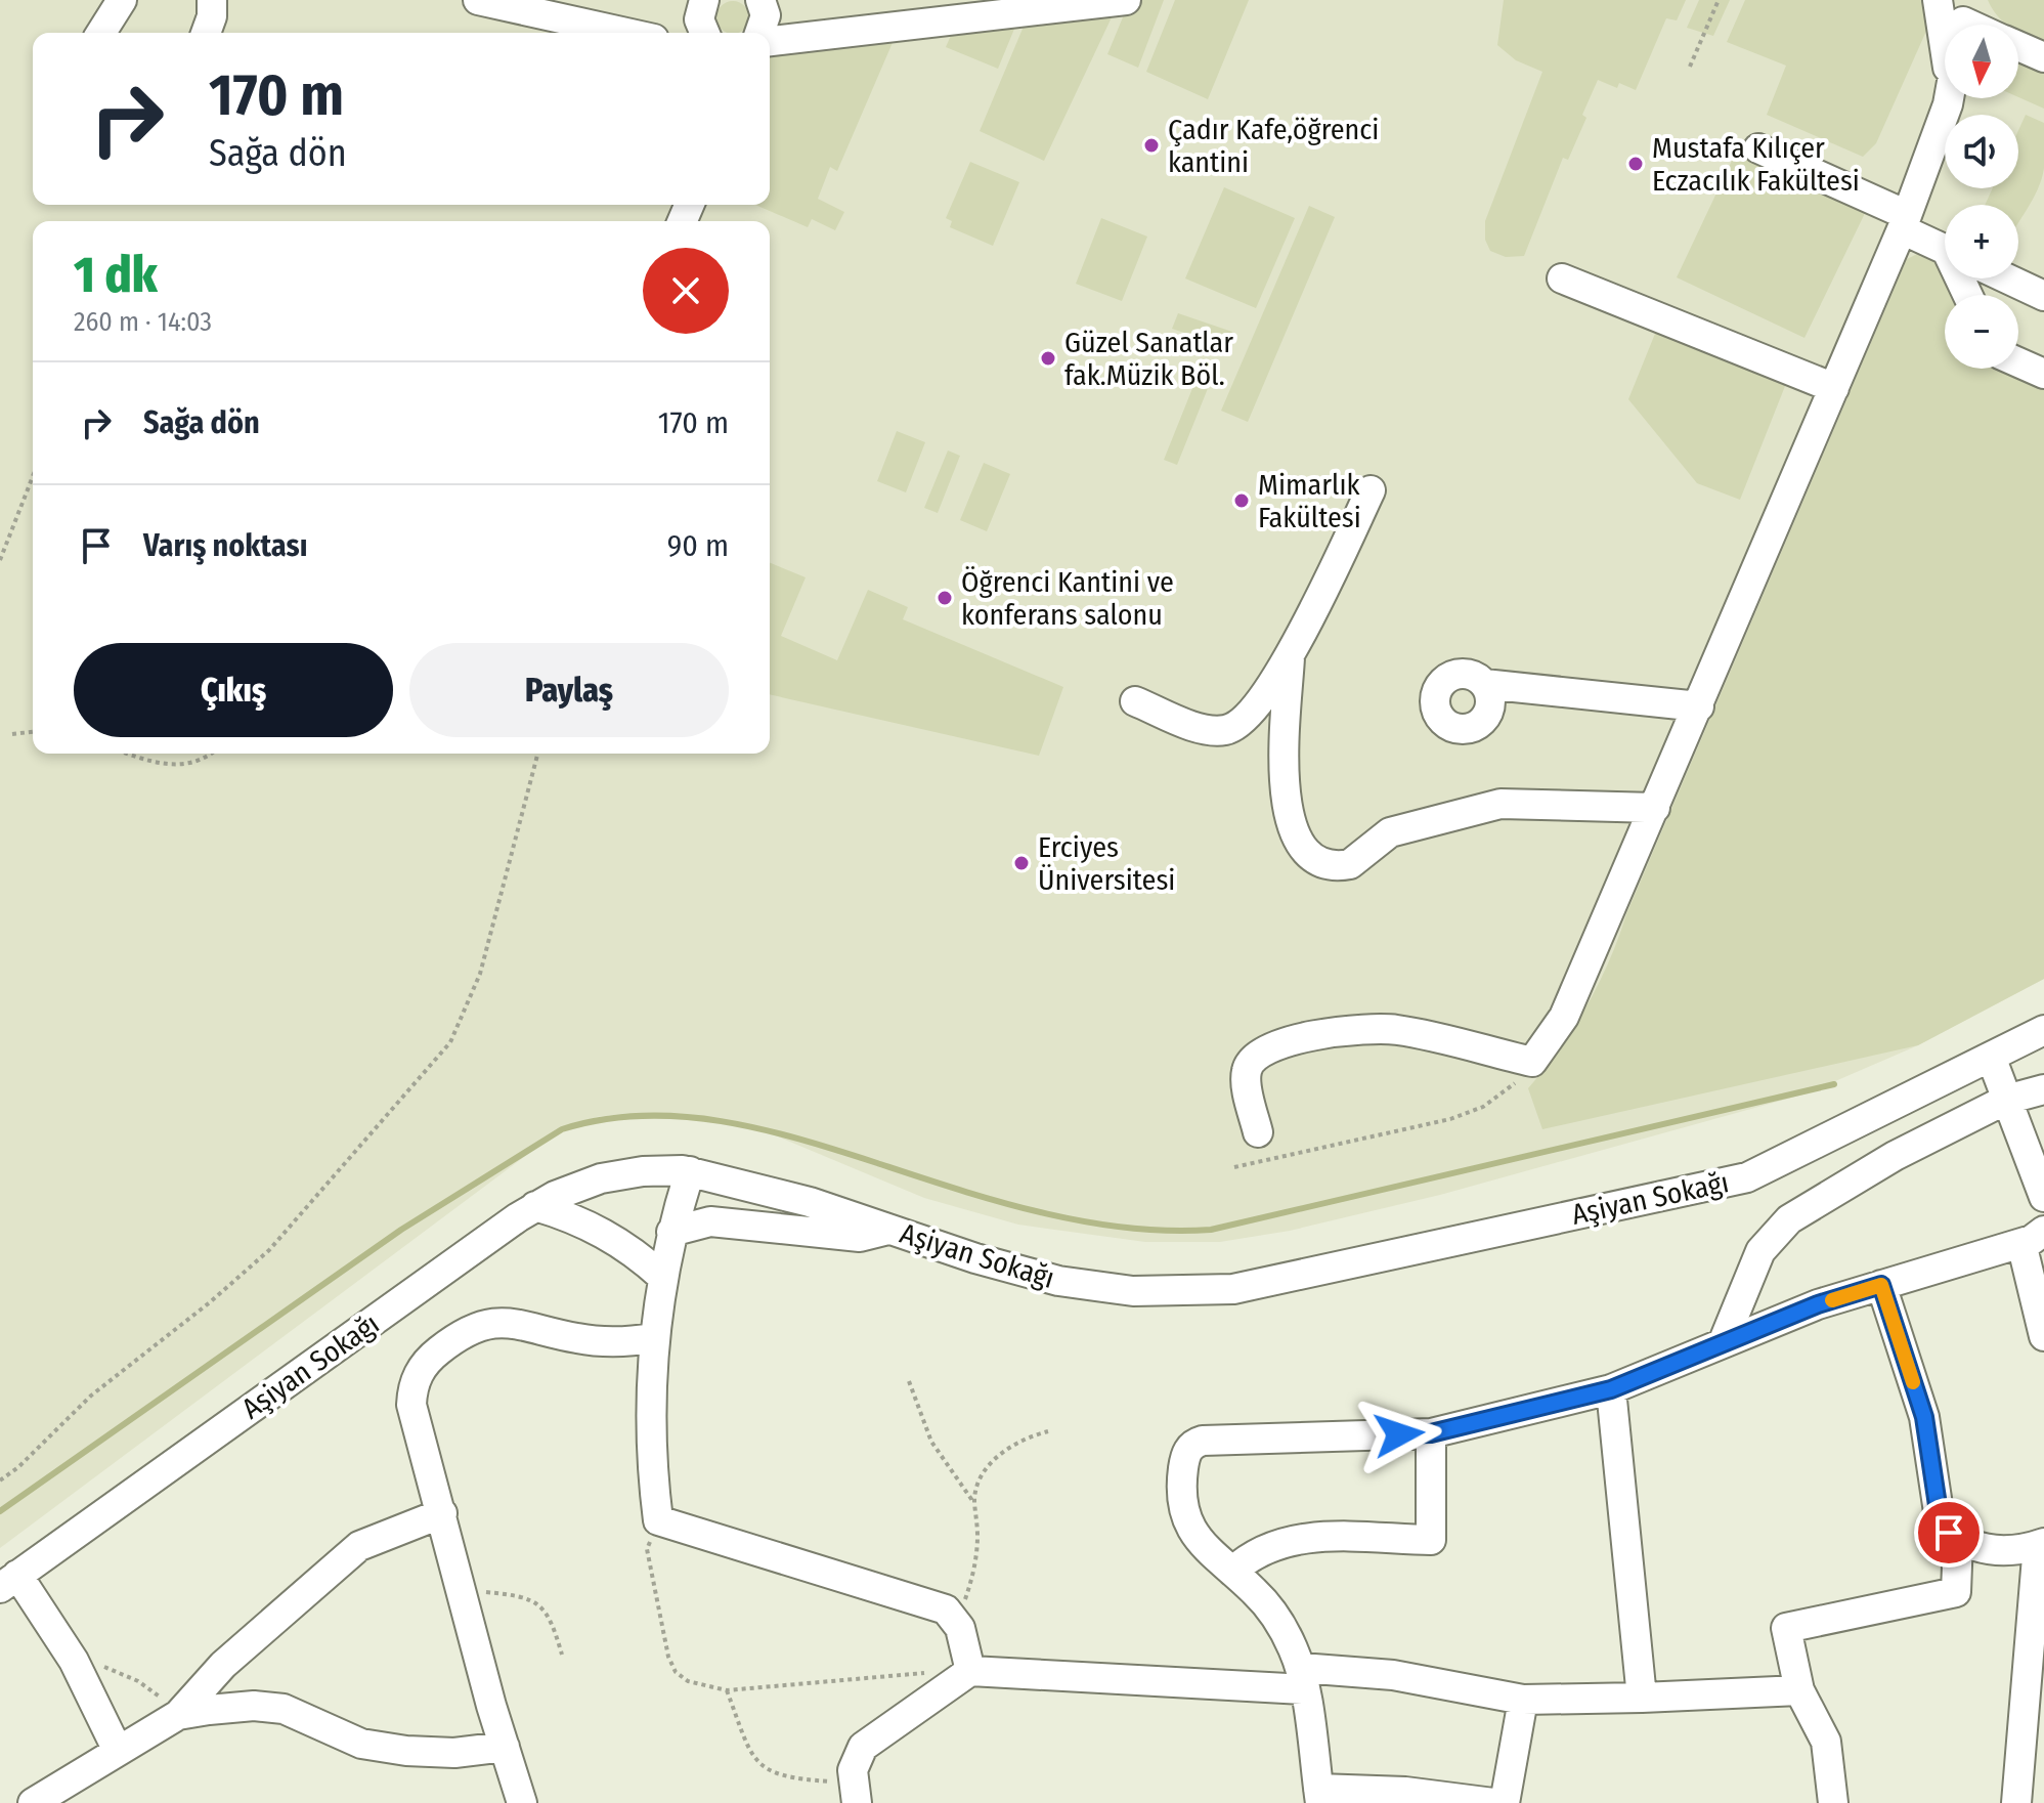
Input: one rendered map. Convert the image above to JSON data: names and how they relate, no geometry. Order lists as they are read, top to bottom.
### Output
{
  "streets": {
    "street": ["Aşiyan Sokağı"]
  },
  "places": [
    "Çadır Kafe,öğrenci kantini",
    "Mustafa Kılıçer Eczacılık Fakültesi",
    "Güzel Sanatlar fak.Müzik Böl.",
    "Mimarlık Fakültesi",
    "Öğrenci Kantini ve konferans salonu",
    "Erciyes Üniversitesi"
  ],
  "north": "bottom",
  "page": {
    "map_buttons": ["+", "−"],
    "turn": ["170 m", "Sağa dön"],
    "heading": ["1 dk", "260 m · 14:03"],
    "list": [
      {
        "name": "Sağa dön",
        "value": "170 m"
      },
      {
        "name": "Varış noktası",
        "value": "90 m"
      }
    ],
    "buttons": ["Çıkış", "Paylaş"]
  }
}
